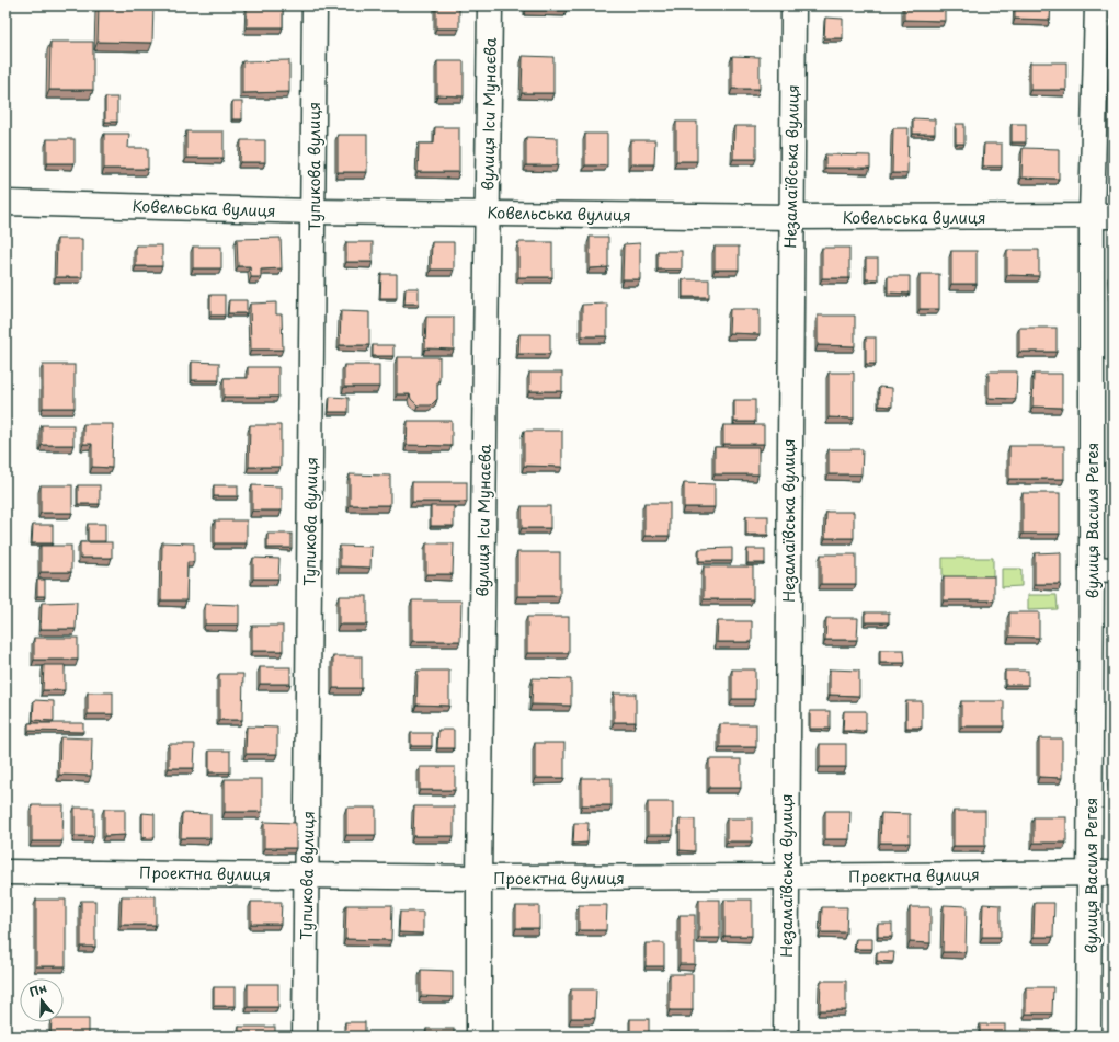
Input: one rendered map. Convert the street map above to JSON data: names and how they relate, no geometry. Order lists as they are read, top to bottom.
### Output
{
  "streets": {
    "street": [
      "вулиця Іси Мунаєва",
      "Тупикова вулиця",
      "Незамаївська вулиця",
      "Ковельська вулиця",
      "вулиця Василя Регея",
      "Проектна вулиця"
    ]
  },
  "crossings": [
    ["вулиця Іси Мунаєва", "Ковельська вулиця"],
    ["вулиця Іси Мунаєва", "Проектна вулиця"],
    ["Тупикова вулиця", "Ковельська вулиця"],
    ["Тупикова вулиця", "Проектна вулиця"],
    ["Незамаївська вулиця", "Ковельська вулиця"],
    ["Незамаївська вулиця", "Проектна вулиця"],
    ["Ковельська вулиця", "вулиця Василя Регея"],
    ["вулиця Василя Регея", "Проектна вулиця"]
  ],
  "north": "top"
}
